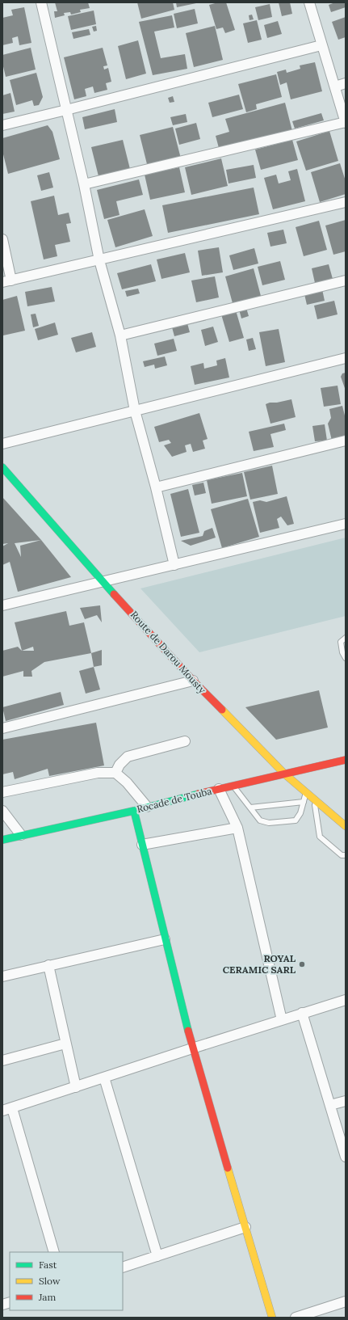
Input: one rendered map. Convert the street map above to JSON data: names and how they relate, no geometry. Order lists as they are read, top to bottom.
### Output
{
  "streets": {
    "main road": ["Route de Darou Mousty", "Rocade de Touba"]
  },
  "crossings": [
    ["Route de Darou Mousty", "Rocade de Touba"]
  ],
  "places": ["ROYAL CERAMIC SARL"],
  "legend": ["Fast", "Slow", "Jam"]
}
